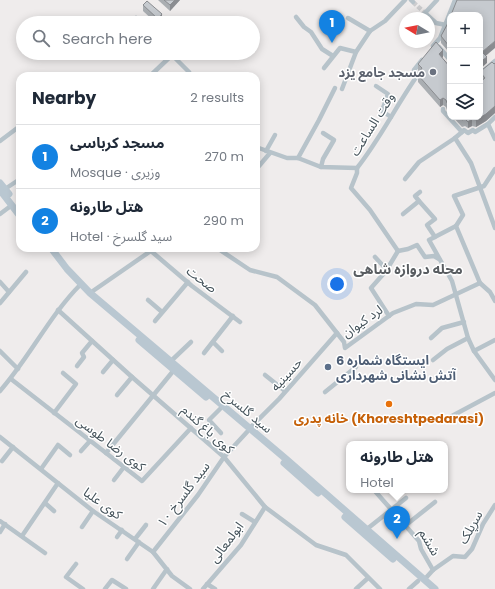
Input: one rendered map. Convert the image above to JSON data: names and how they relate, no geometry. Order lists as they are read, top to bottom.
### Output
{
  "streets": {
    "main road": ["سید گلسرخ"],
    "street": [
      "وقت الساعت",
      "صحت",
      "لرد کیوان",
      "حسینیه",
      "کوی باغ گندم",
      "کوی رضا طوسی",
      "سید گلسرخ ۱۰",
      "کوی علیا",
      "سرپلک",
      "ابولمعالی",
      "ششم"
    ]
  },
  "crossings": [
    ["لرد کیوان", "حسینیه"],
    ["حسینیه", "سید گلسرخ"],
    ["حسینیه", "سید گلسرخ ۱۰"],
    ["سید گلسرخ", "سید گلسرخ ۱۰"],
    ["سید گلسرخ", "سرپلک"],
    ["کوی باغ گندم", "کوی رضا طوسی"],
    ["کوی باغ گندم", "سید گلسرخ ۱۰"],
    ["کوی باغ گندم", "ابولمعالی"],
    ["سید گلسرخ ۱۰", "کوی علیا"],
    ["سرپلک", "ششم"]
  ],
  "districts": ["محله دروازه شاهی"],
  "places": ["مسجد جامع یزد", "ایستگاه شماره 6 آتش نشانی شهرداری", "خانه پدری (Khoreshtpedarasi)"],
  "north": "left",
  "page": {
    "pins": ["1", "2"],
    "map_buttons": ["+", "−"],
    "search": "Search here",
    "heading": ["Nearby", "2 results"],
    "list": [
      {
        "mark": "1",
        "name": "مسجد کرباسی",
        "note": "Mosque · وزیری",
        "value": "270 m"
      },
      {
        "mark": "2",
        "name": "هتل طارونه",
        "note": "Hotel · سید گلسرخ",
        "value": "290 m"
      }
    ],
    "popup": ["هتل طارونه", "Hotel"]
  }
}
